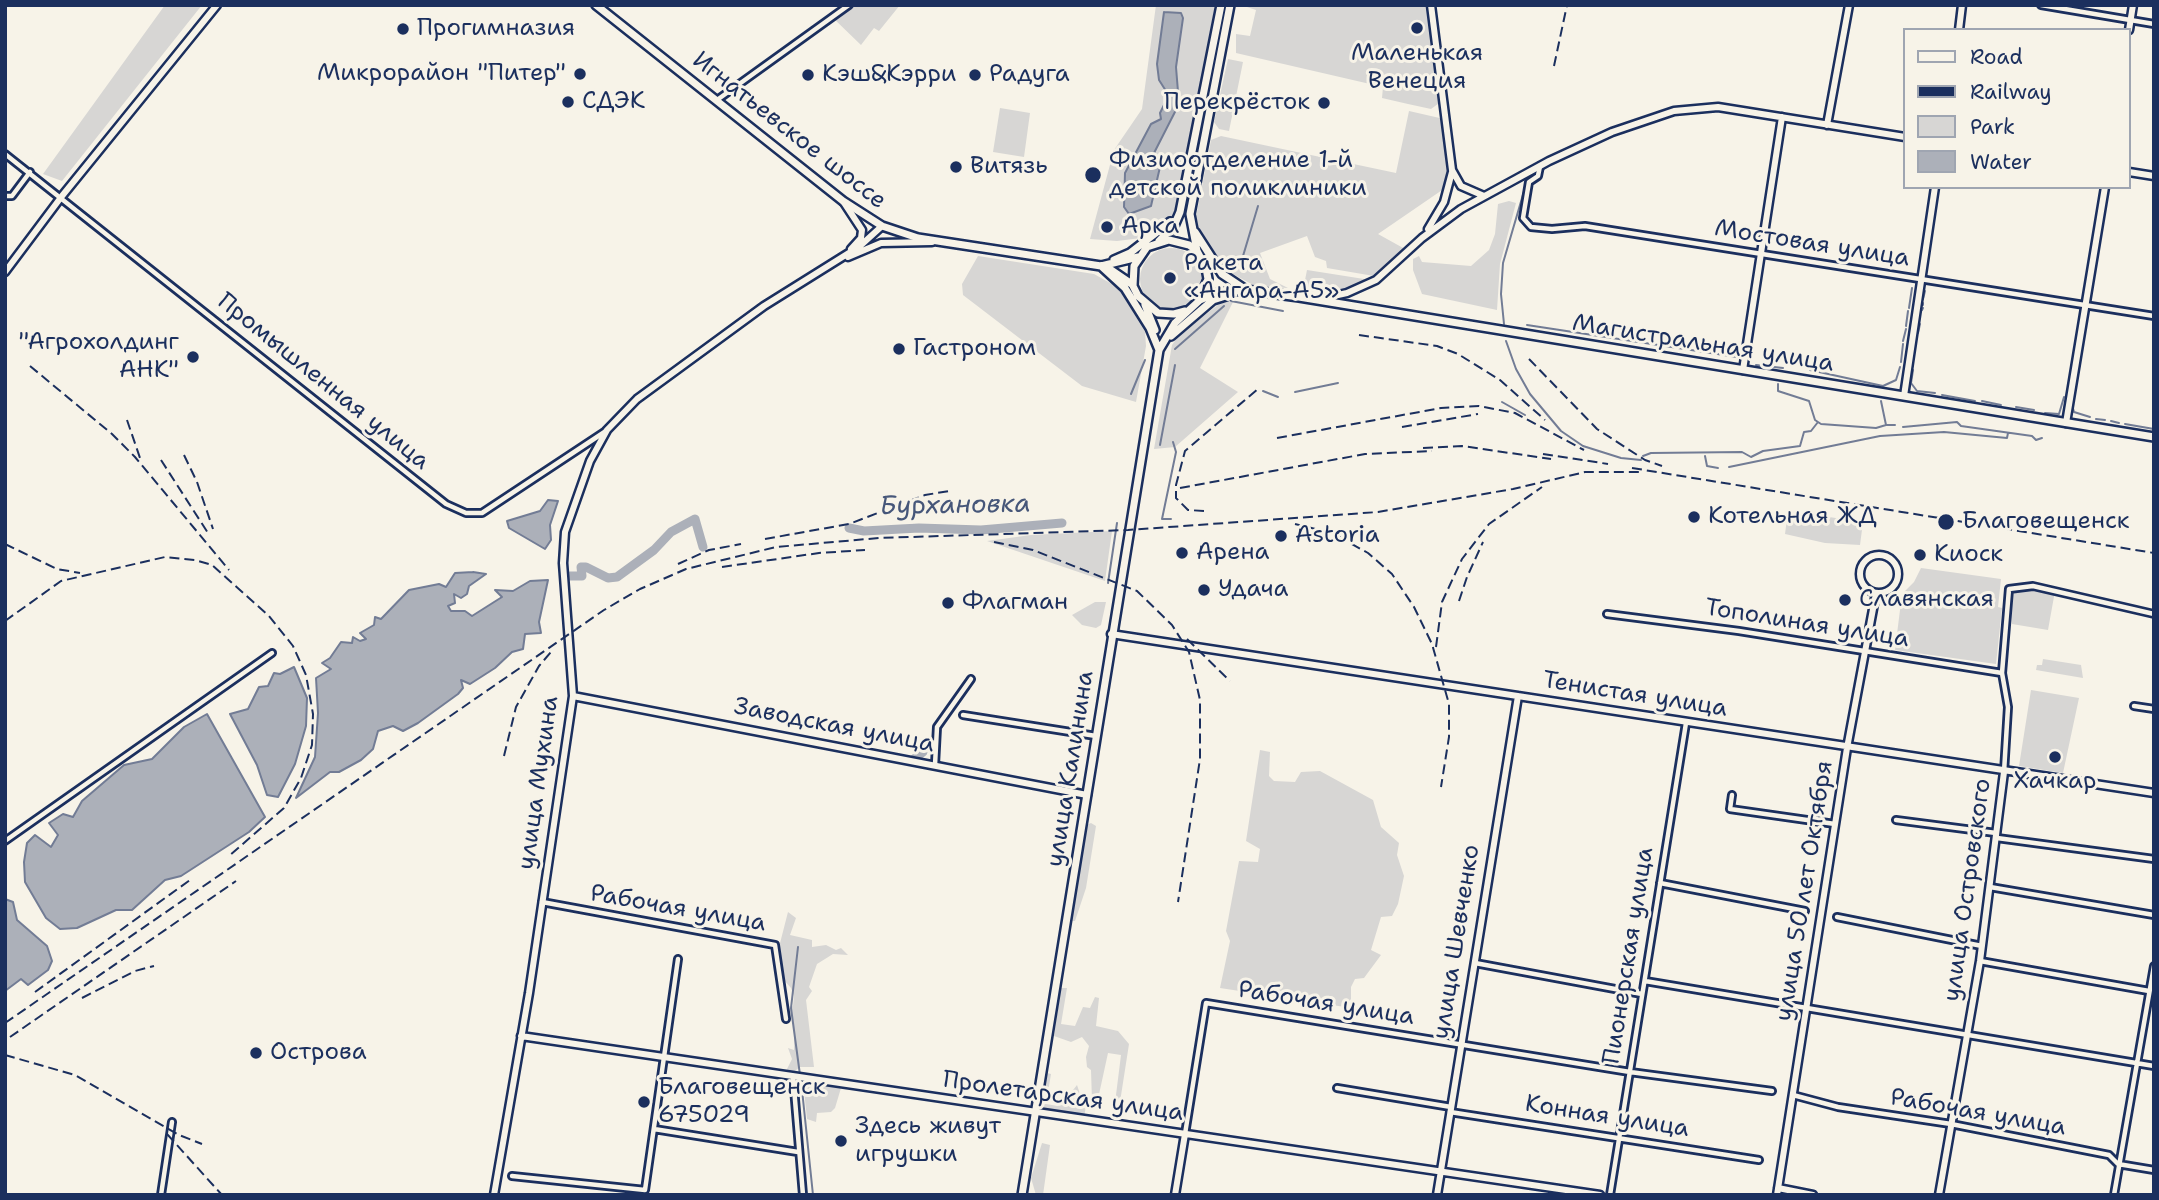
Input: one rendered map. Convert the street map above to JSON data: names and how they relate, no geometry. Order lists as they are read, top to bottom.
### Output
{
  "streets": {
    "main road": ["Игнатьевское шоссе", "Магистральная улица", "улица Калинина"],
    "street": [
      "Мостовая улица",
      "Промышленная улица",
      "Тополиная улица",
      "Тенистая улица",
      "Заводская улица",
      "улица Мухина",
      "улица Островского",
      "улица 50 лет Октября",
      "Рабочая улица",
      "улица Шевченко",
      "Пионерская улица",
      "Пролетарская улица",
      "Конная улица"
    ]
  },
  "crossings": [
    ["Игнатьевское шоссе", "улица Мухина"],
    ["Промышленная улица", "улица Мухина"],
    ["Тополиная улица", "улица Островского"],
    ["Тополиная улица", "улица 50 лет Октября"],
    ["Тенистая улица", "улица Калинина"],
    ["Тенистая улица", "улица Островского"],
    ["Тенистая улица", "улица 50 лет Октября"],
    ["Тенистая улица", "улица Шевченко"],
    ["Тенистая улица", "Пионерская улица"],
    ["Заводская улица", "улица Калинина"],
    ["Заводская улица", "улица Мухина"],
    ["улица Калинина", "Пролетарская улица"],
    ["улица Мухина", "Рабочая улица"],
    ["улица Мухина", "Пролетарская улица"],
    ["улица Островского", "Рабочая улица"],
    ["улица 50 лет Октября", "Рабочая улица"],
    ["Рабочая улица", "улица Шевченко"],
    ["Рабочая улица", "Пионерская улица"],
    ["Рабочая улица", "Пролетарская улица"],
    ["улица Шевченко", "Пролетарская улица"],
    ["улица Шевченко", "Конная улица"],
    ["Пионерская улица", "Конная улица"]
  ],
  "water": ["Бурхановка"],
  "places": [
    "Маленькая Венеция",
    "Прогимназия",
    "Микрорайон \"Питер\"",
    "Кэш&Кэрри",
    "Радуга",
    "СДЭК",
    "Перекрёсток",
    "Витязь",
    "Физиоотделение 1-й детской поликлиники",
    "Арка",
    "Ракета «Ангара-А5»",
    "Гастроном",
    "\"Агрохолдинг АНК\"",
    "Котельная ЖД",
    "Благовещенск",
    "Astoria",
    "Арена",
    "Киоск",
    "Удача",
    "Славянская",
    "Флагман",
    "Хачкар",
    "Острова",
    "Благовещенск 675029",
    "Здесь живут игрушки"
  ],
  "legend": [
    "Road",
    "Railway",
    "Park",
    "Water"
  ]
}
